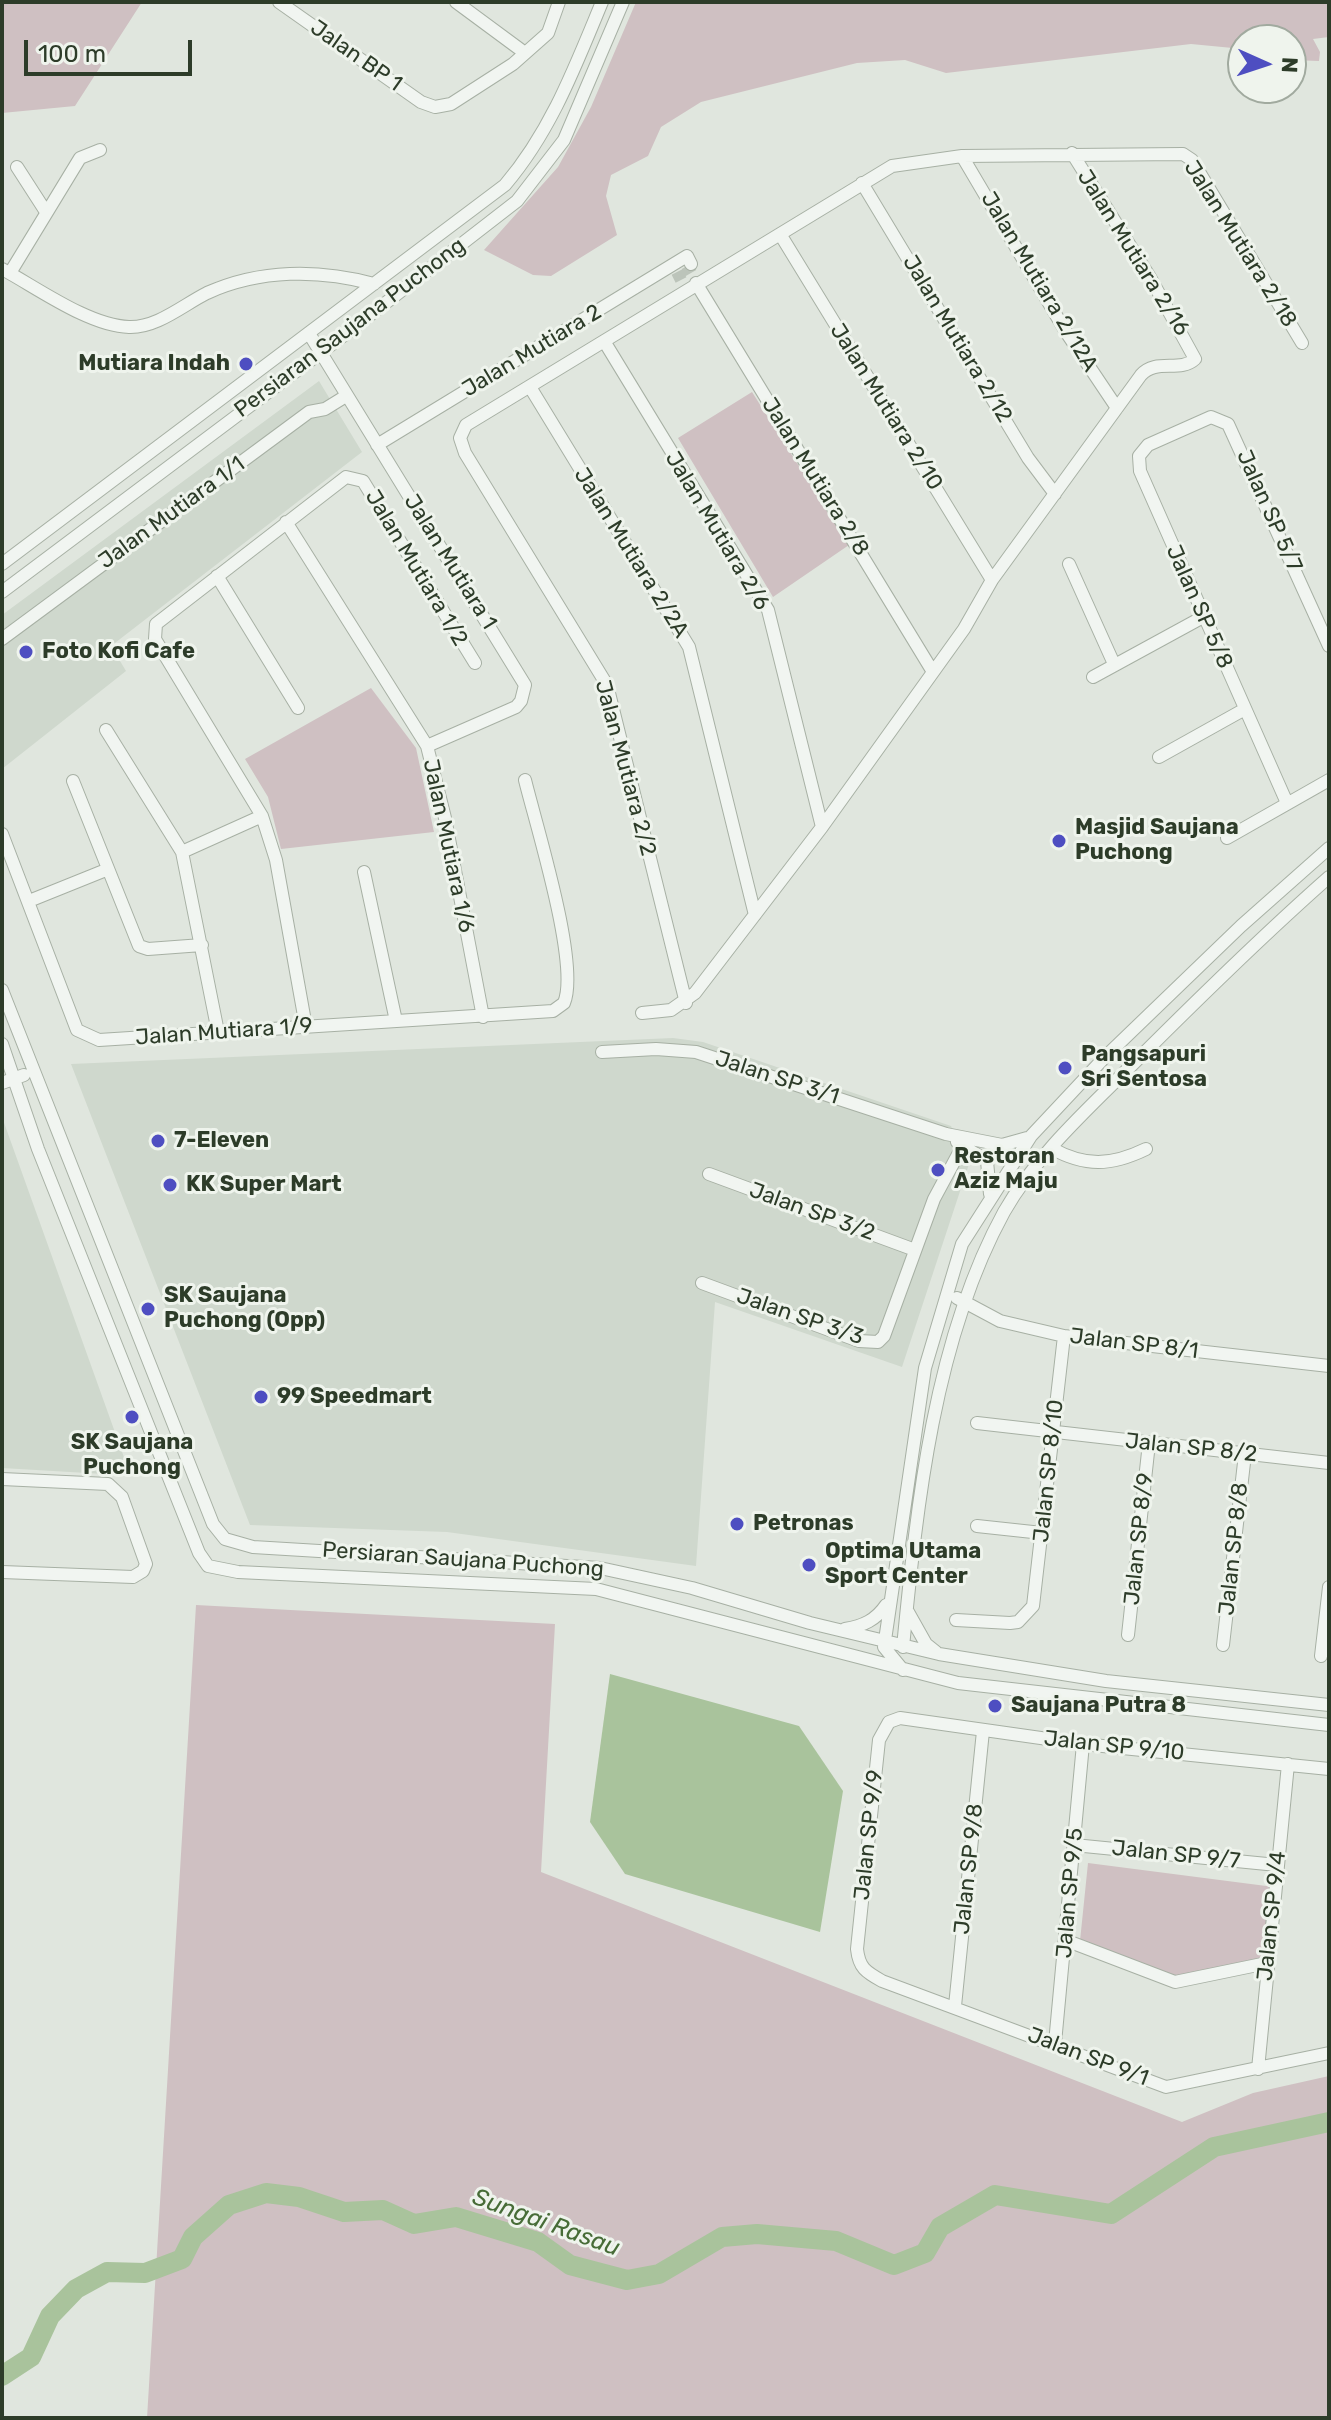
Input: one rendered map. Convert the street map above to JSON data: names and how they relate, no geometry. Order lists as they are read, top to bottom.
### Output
{
  "streets": {
    "street": [
      "Jalan BP 1",
      "Jalan Mutiara 2/18",
      "Jalan Mutiara 2/16",
      "Jalan Mutiara 2/12A",
      "Persiaran Saujana Puchong",
      "Jalan Mutiara 2/12",
      "Jalan Mutiara 2",
      "Jalan Mutiara 2/10",
      "Jalan Mutiara 2/8",
      "Jalan SP 5/7",
      "Jalan Mutiara 1/1",
      "Jalan Mutiara 2/6",
      "Jalan Mutiara 2/2A",
      "Jalan Mutiara 1",
      "Jalan Mutiara 1/2",
      "Jalan SP 5/8",
      "Jalan Mutiara 2/2",
      "Jalan Mutiara 1/6",
      "Jalan Mutiara 1/9",
      "Jalan SP 3/1",
      "Jalan SP 3/2",
      "Jalan SP 3/3",
      "Jalan SP 8/1",
      "Jalan SP 8/2",
      "Jalan SP 8/10",
      "Jalan SP 8/9",
      "Jalan SP 8/8",
      "Jalan SP 9/10",
      "Jalan SP 9/9",
      "Jalan SP 9/7",
      "Jalan SP 9/8",
      "Jalan SP 9/5",
      "Jalan SP 9/4",
      "Jalan SP 9/1"
    ]
  },
  "crossings": [
    ["Jalan Mutiara 2/18", "Jalan Mutiara 2/16"],
    ["Jalan Mutiara 2/16", "Jalan Mutiara 2/12A"],
    ["Persiaran Saujana Puchong", "Jalan Mutiara 1"],
    ["Jalan Mutiara 2", "Jalan Mutiara 2/8"],
    ["Jalan Mutiara 2", "Jalan Mutiara 1"],
    ["Jalan SP 5/7", "Jalan SP 5/8"],
    ["Jalan Mutiara 1/1", "Jalan Mutiara 1"],
    ["Jalan Mutiara 2/2A", "Jalan Mutiara 2/2"],
    ["Jalan Mutiara 1", "Jalan Mutiara 1/6"],
    ["Jalan Mutiara 1/2", "Jalan Mutiara 1/6"],
    ["Jalan Mutiara 1/6", "Jalan Mutiara 1/9"],
    ["Jalan SP 3/1", "Jalan SP 3/3"],
    ["Jalan SP 3/2", "Jalan SP 3/3"],
    ["Jalan SP 8/1", "Jalan SP 8/10"],
    ["Jalan SP 8/2", "Jalan SP 8/10"],
    ["Jalan SP 8/2", "Jalan SP 8/9"],
    ["Jalan SP 8/2", "Jalan SP 8/8"],
    ["Jalan SP 9/10", "Jalan SP 9/9"],
    ["Jalan SP 9/10", "Jalan SP 9/8"],
    ["Jalan SP 9/10", "Jalan SP 9/5"],
    ["Jalan SP 9/10", "Jalan SP 9/4"],
    ["Jalan SP 9/9", "Jalan SP 9/1"],
    ["Jalan SP 9/7", "Jalan SP 9/5"],
    ["Jalan SP 9/7", "Jalan SP 9/4"],
    ["Jalan SP 9/8", "Jalan SP 9/1"],
    ["Jalan SP 9/5", "Jalan SP 9/1"],
    ["Jalan SP 9/4", "Jalan SP 9/1"]
  ],
  "water": ["Sungai Rasau"],
  "places": [
    "Mutiara Indah",
    "Foto Kofi Cafe",
    "Masjid Saujana Puchong",
    "Pangsapuri Sri Sentosa",
    "7-Eleven",
    "Restoran Aziz Maju",
    "KK Super Mart",
    "SK Saujana Puchong (Opp)",
    "99 Speedmart",
    "SK Saujana Puchong",
    "Petronas",
    "Optima Utama Sport Center",
    "Saujana Putra 8"
  ],
  "scale_bar": "100 m",
  "north": "right"
}
